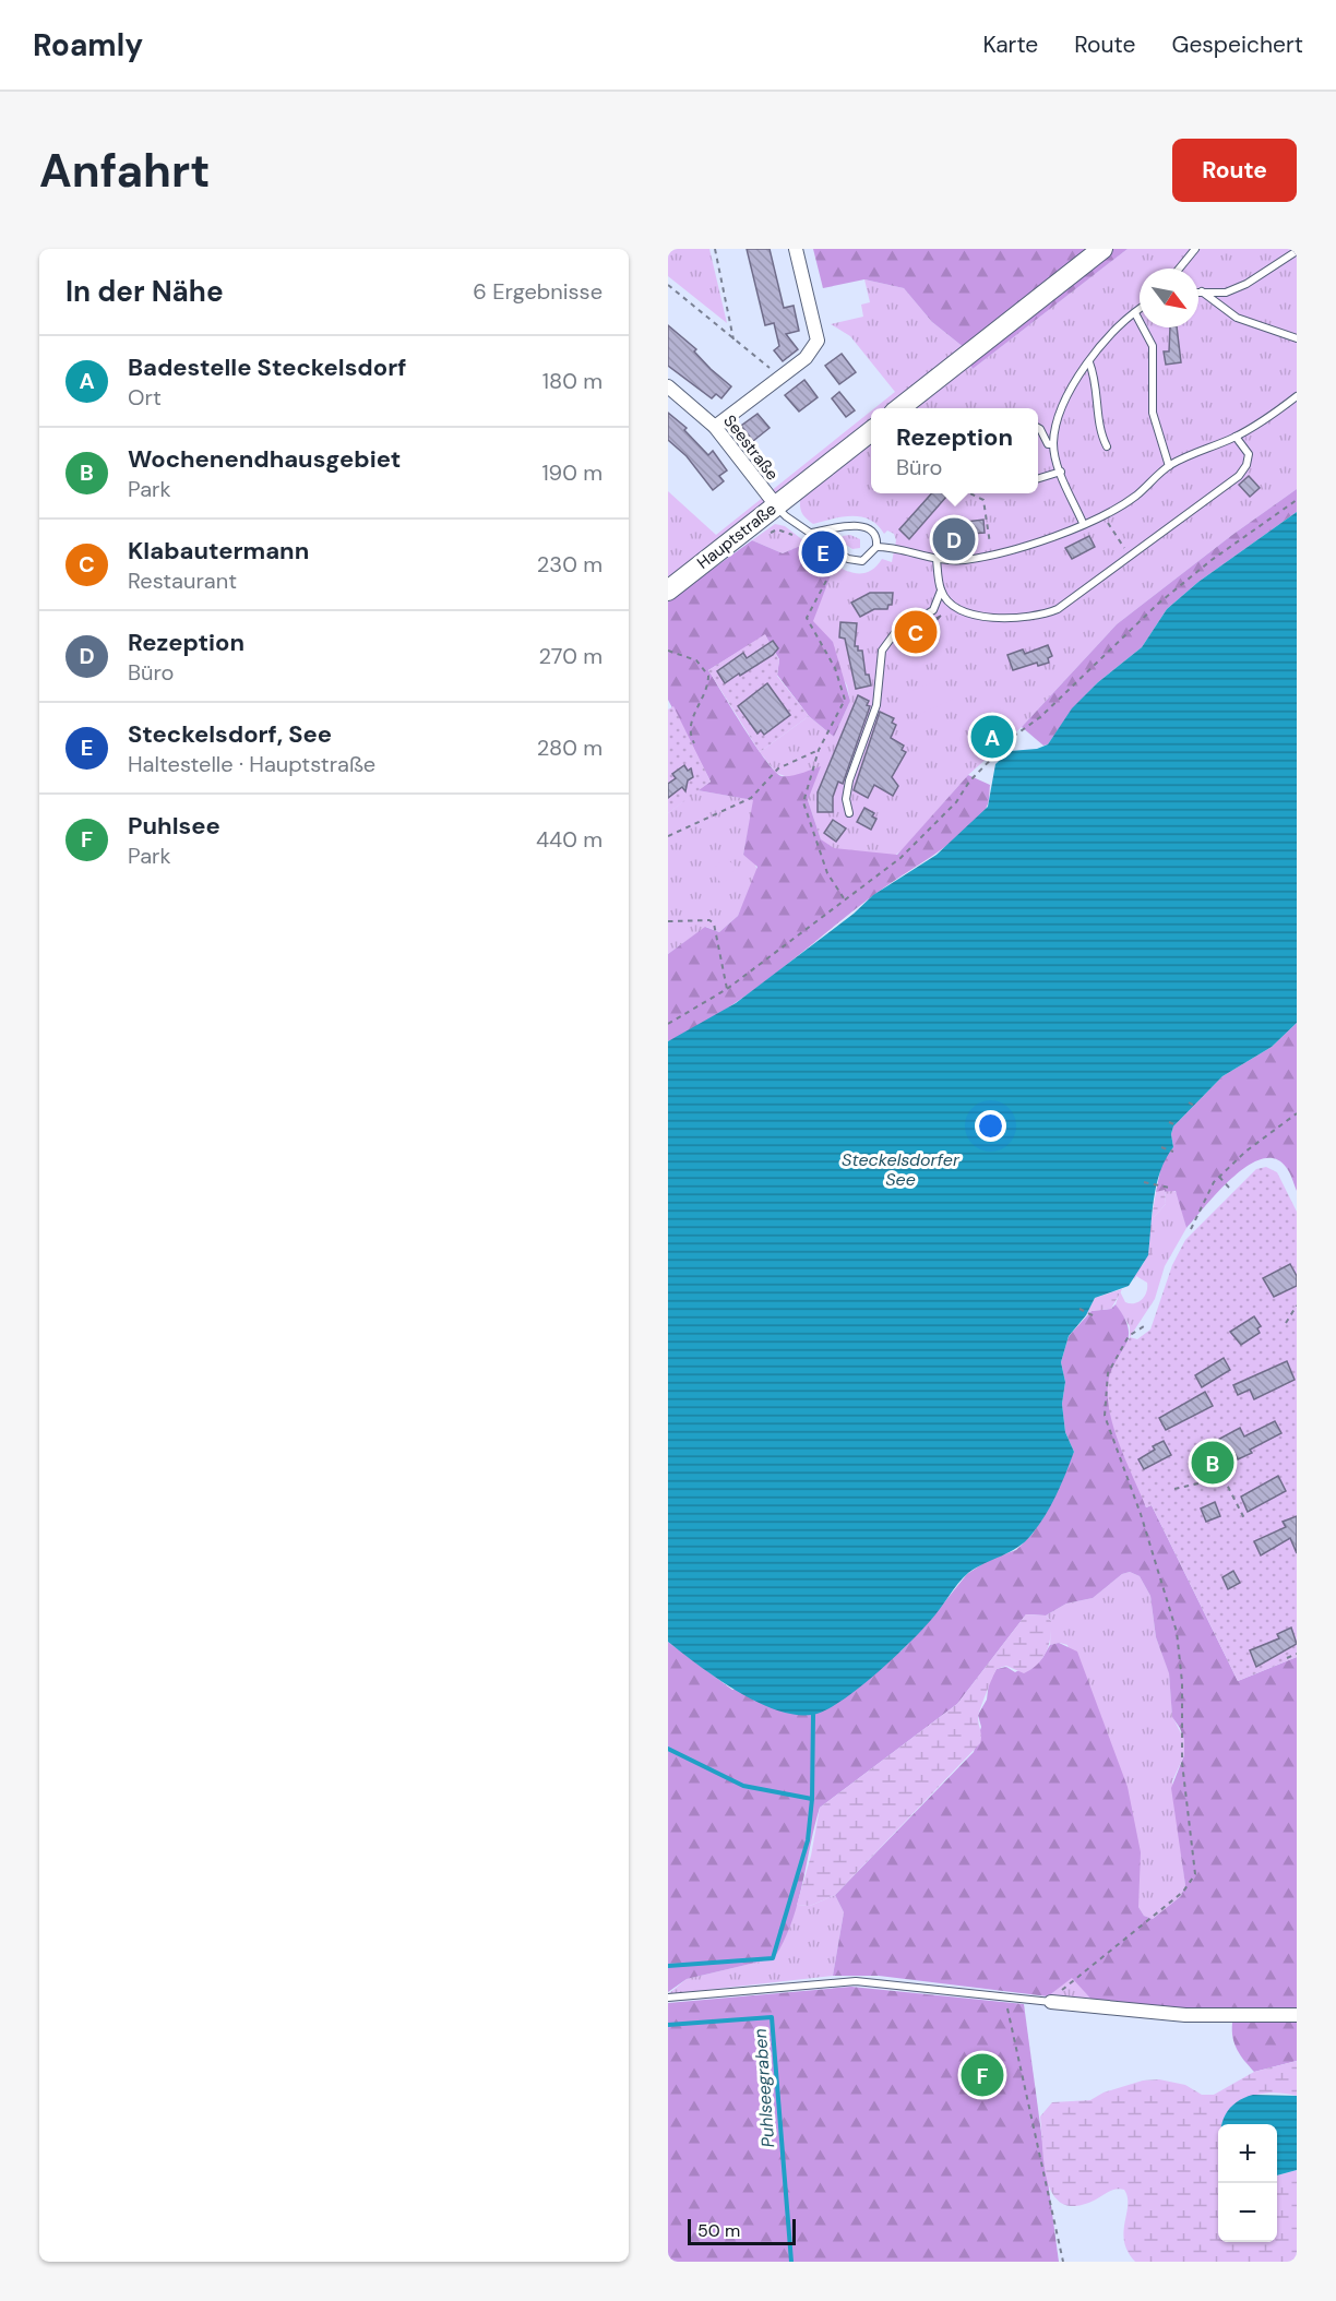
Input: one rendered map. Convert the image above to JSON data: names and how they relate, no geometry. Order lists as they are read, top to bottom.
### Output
{
  "streets": {
    "main road": ["Hauptstraße"],
    "street": ["Seestraße"]
  },
  "crossings": [
    ["Seestraße", "Hauptstraße"]
  ],
  "water": ["Steckelsdorfer See", "Puhlseegraben"],
  "scale_bar": "50 m",
  "north": "bottom right",
  "page": {
    "header": "Roamly",
    "nav": ["Karte", "Route", "Gespeichert"],
    "buttons": "Route",
    "title": "Anfahrt",
    "heading": ["In der Nähe", "6 Ergebnisse"],
    "list": [
      {
        "mark": "A",
        "name": "Badestelle Steckelsdorf",
        "note": "Ort",
        "value": "180 m"
      },
      {
        "mark": "B",
        "name": "Wochenendhausgebiet",
        "note": "Park",
        "value": "190 m"
      },
      {
        "mark": "C",
        "name": "Klabautermann",
        "note": "Restaurant",
        "value": "230 m"
      },
      {
        "mark": "D",
        "name": "Rezeption",
        "note": "Büro",
        "value": "270 m"
      },
      {
        "mark": "E",
        "name": "Steckelsdorf, See",
        "note": "Haltestelle · Hauptstraße",
        "value": "280 m"
      },
      {
        "mark": "F",
        "name": "Puhlsee",
        "note": "Park",
        "value": "440 m"
      }
    ],
    "popup": ["Rezeption", "Büro"],
    "pins": [
      "D",
      "E",
      "C",
      "A",
      "B",
      "F"
    ],
    "map_buttons": ["+", "−"],
    "scale": "50 m"
  }
}
